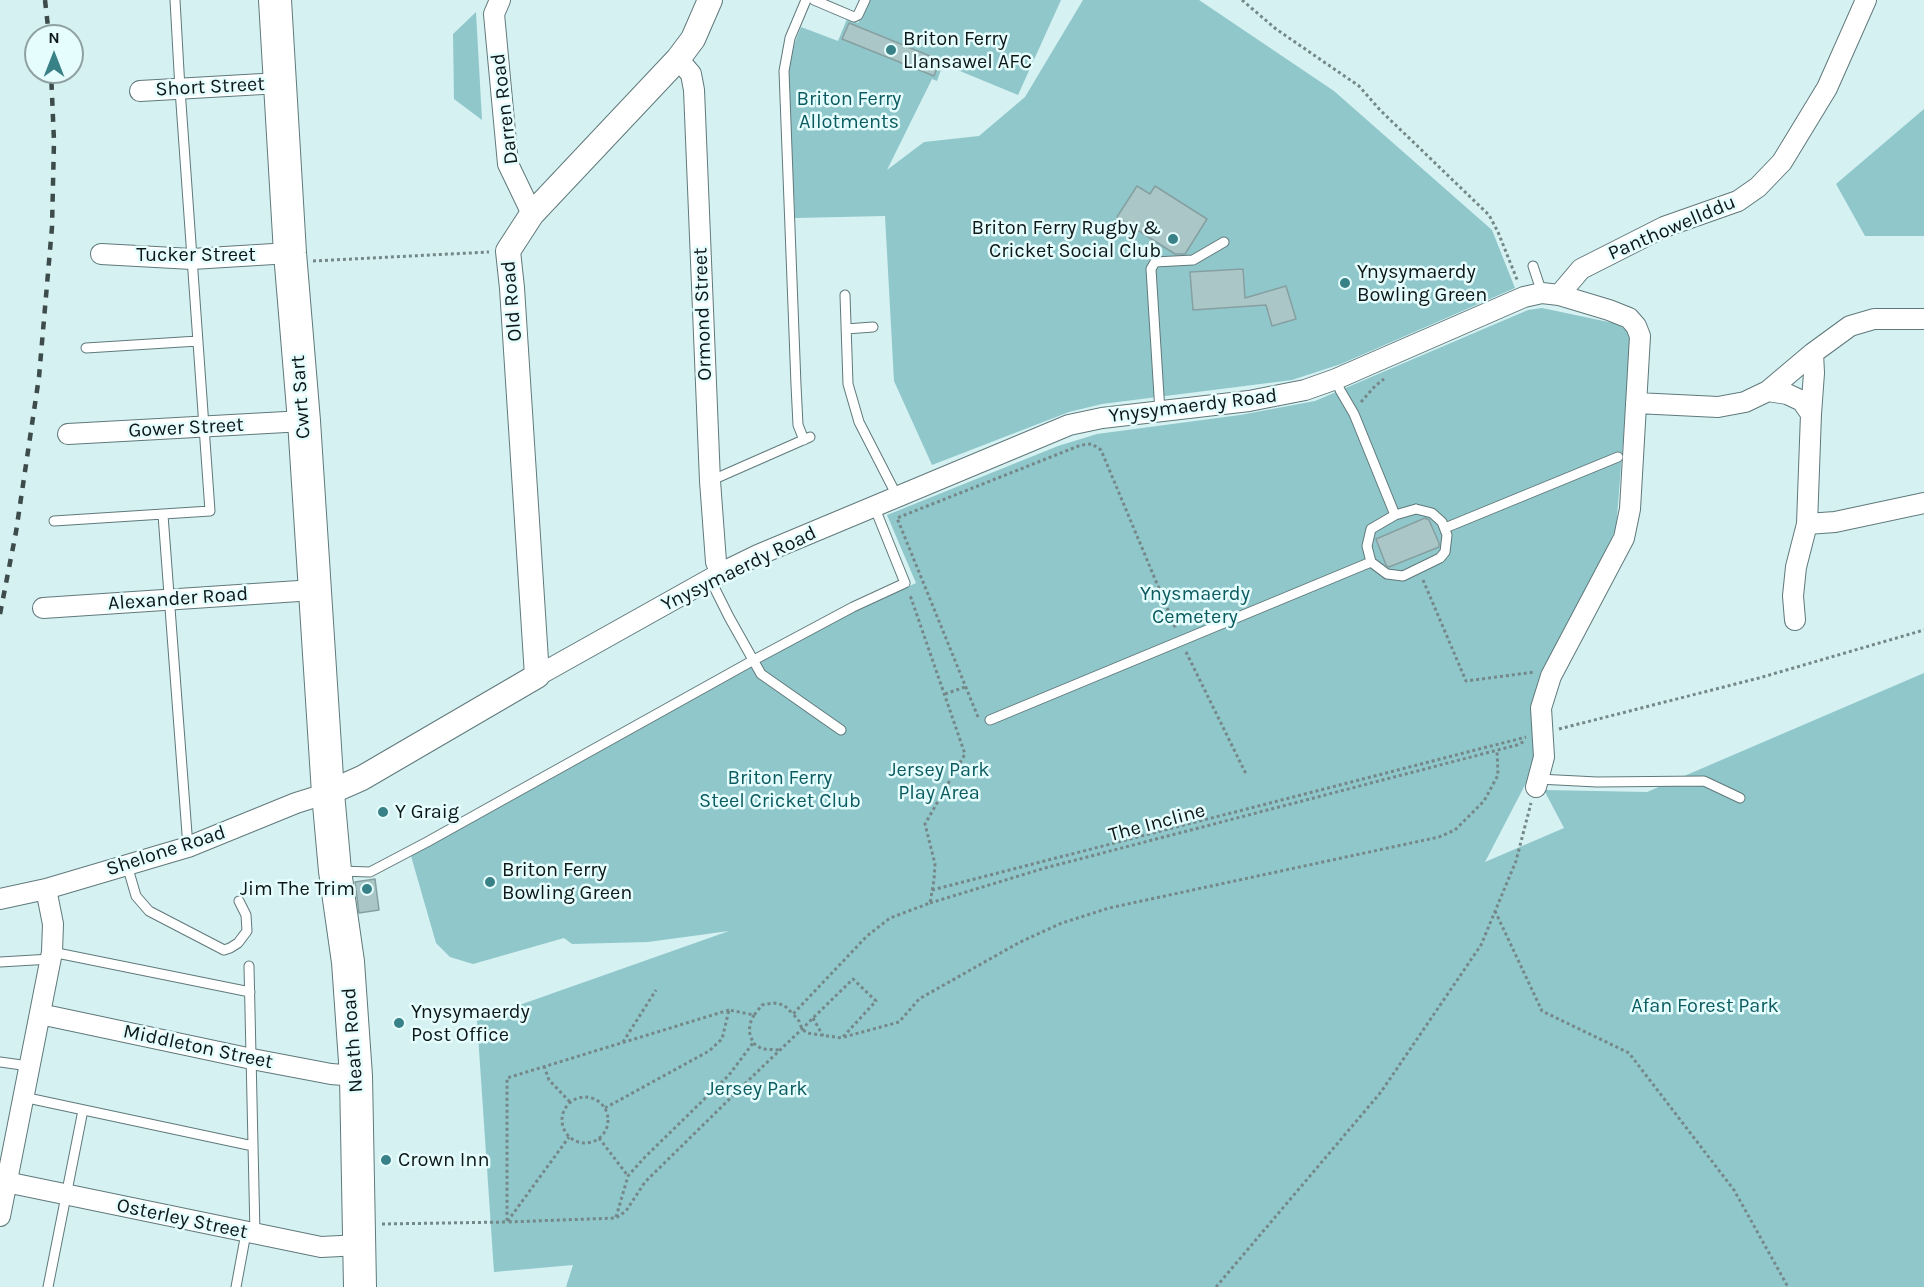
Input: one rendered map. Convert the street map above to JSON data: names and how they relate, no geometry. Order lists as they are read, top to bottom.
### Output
{
  "streets": {
    "main road": ["Cwrt Sart", "Neath Road"],
    "street": [
      "Short Street",
      "Darren Road",
      "Panthowellddu",
      "Tucker Street",
      "Old Road",
      "Ormond Street",
      "Ynysymaerdy Road",
      "Gower Street",
      "Alexander Road",
      "Shelone Road",
      "Middleton Street",
      "Osterley Street"
    ],
    "path": ["The Incline"]
  },
  "crossings": [
    ["Short Street", "Cwrt Sart"],
    ["Darren Road", "Old Road"],
    ["Panthowellddu", "Ynysymaerdy Road"],
    ["Tucker Street", "Cwrt Sart"],
    ["Old Road", "Ormond Street"],
    ["Old Road", "Ynysymaerdy Road"],
    ["Ormond Street", "Ynysymaerdy Road"],
    ["Cwrt Sart", "Ynysymaerdy Road"],
    ["Cwrt Sart", "Gower Street"],
    ["Cwrt Sart", "Alexander Road"],
    ["Cwrt Sart", "Shelone Road"],
    ["Cwrt Sart", "Neath Road"],
    ["Ynysymaerdy Road", "Shelone Road"],
    ["Ynysymaerdy Road", "Neath Road"],
    ["Shelone Road", "Neath Road"],
    ["Neath Road", "Middleton Street"],
    ["Neath Road", "Osterley Street"]
  ],
  "parks": [
    "Briton Ferry Allotments",
    "Ynysmaerdy Cemetery",
    "Jersey Park Play Area",
    "Briton Ferry Steel Cricket Club",
    "Afan Forest Park",
    "Jersey Park"
  ],
  "places": [
    "Briton Ferry Llansawel AFC",
    "Briton Ferry Rugby & Cricket Social Club",
    "Ynysymaerdy Bowling Green",
    "Y Graig",
    "Briton Ferry Bowling Green",
    "Jim The Trim",
    "Ynysymaerdy Post Office",
    "Crown Inn"
  ],
  "north": "top"
}
